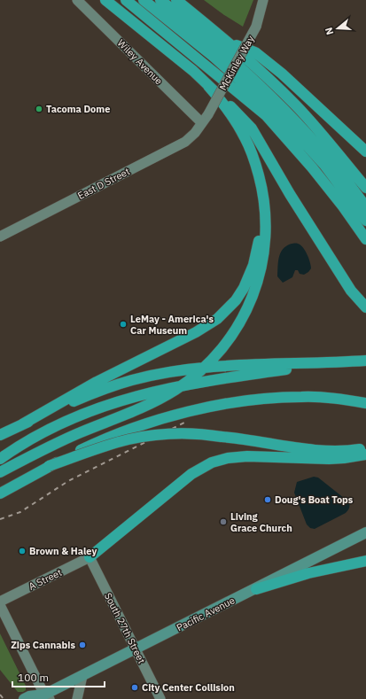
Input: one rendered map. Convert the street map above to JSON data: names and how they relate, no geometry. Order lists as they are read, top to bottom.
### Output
{
  "streets": {
    "main road": ["Pacific Avenue"],
    "street": [
      "Wiley Avenue",
      "McKinley Way",
      "East D Street",
      "A Street",
      "South 27th Street"
    ]
  },
  "crossings": [
    ["Wiley Avenue", "McKinley Way"],
    ["Wiley Avenue", "East D Street"],
    ["McKinley Way", "East D Street"],
    ["A Street", "South 27th Street"],
    ["Pacific Avenue", "South 27th Street"]
  ],
  "places": [
    "Tacoma Dome",
    "LeMay - America's Car Museum",
    "Doug's Boat Tops",
    "Living Grace Church",
    "Brown & Haley",
    "Zips Cannabis",
    "City Center Collision"
  ],
  "scale_bar": "100 m",
  "north": "left"
}
